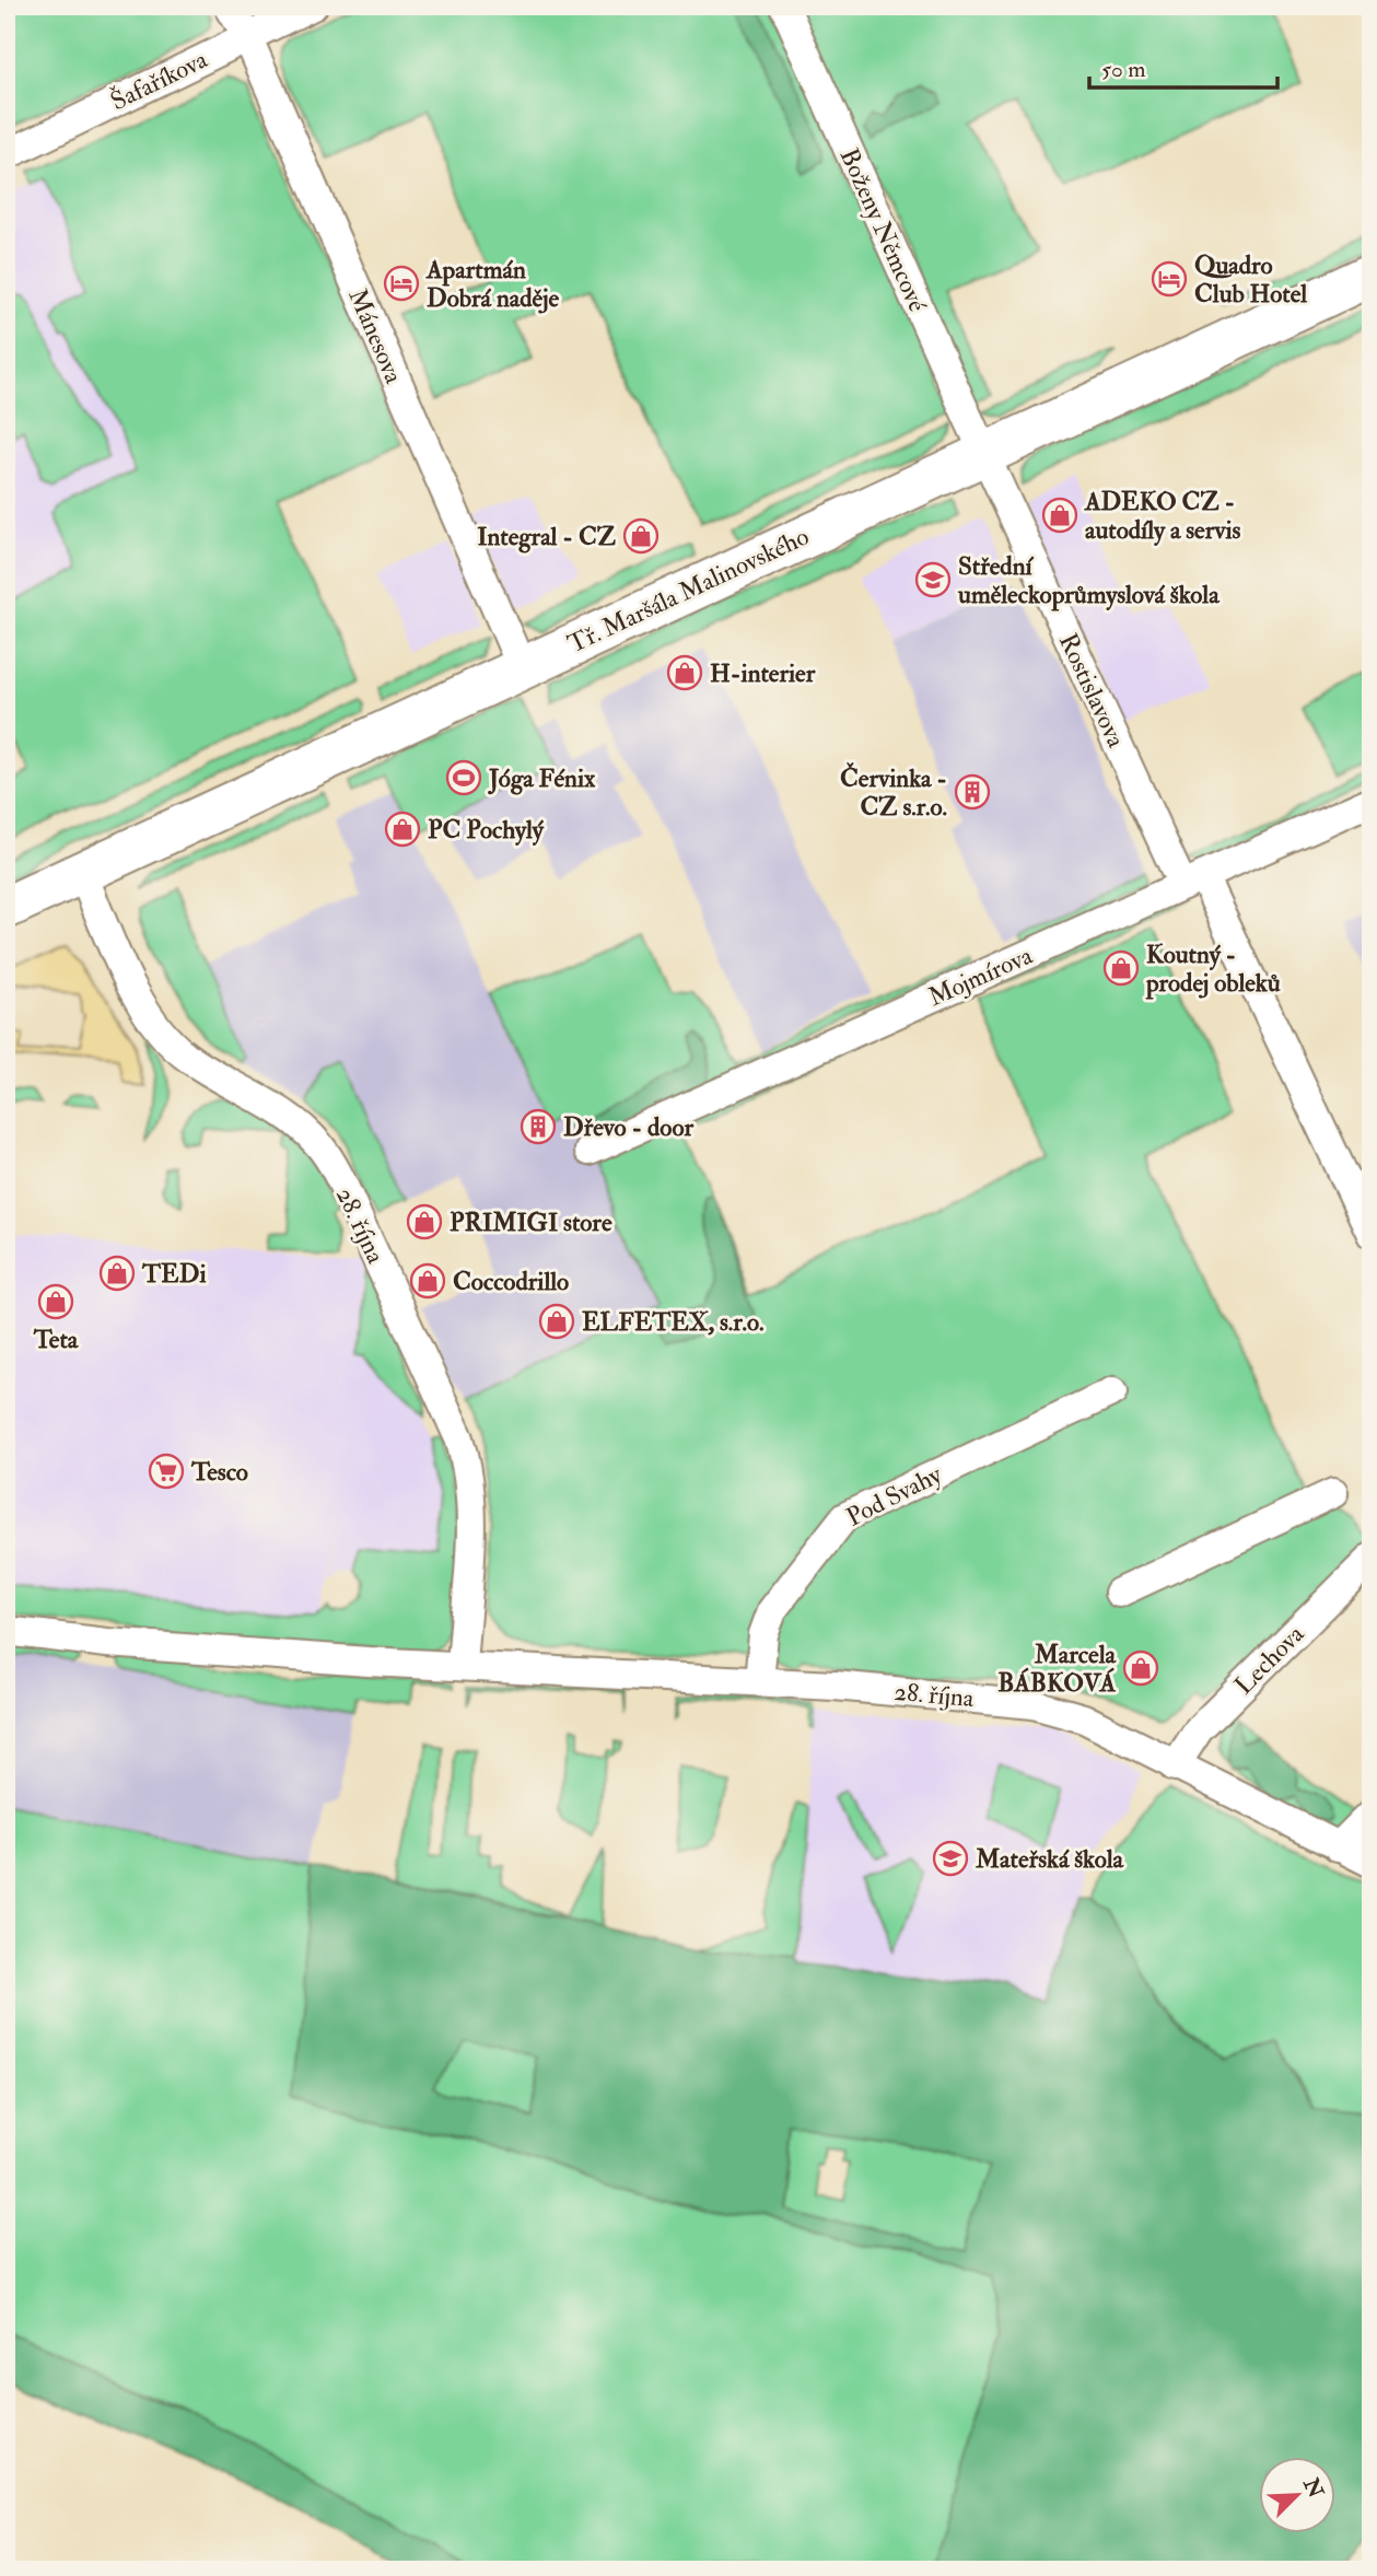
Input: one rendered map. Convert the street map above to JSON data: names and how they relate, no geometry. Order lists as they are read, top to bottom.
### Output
{
  "streets": {
    "main road": ["Tř. Maršála Malinovského"],
    "street": [
      "Šafaříkova",
      "Boženy Němcové",
      "Mánesova",
      "Rostislavova",
      "Mojmírova",
      "28. října",
      "Pod Svahy",
      "Lechova"
    ]
  },
  "crossings": [
    ["Šafaříkova", "Mánesova"],
    ["Boženy Němcové", "Tř. Maršála Malinovského"],
    ["Boženy Němcové", "Rostislavova"],
    ["Mánesova", "Tř. Maršála Malinovského"],
    ["Tř. Maršála Malinovského", "Rostislavova"],
    ["Tř. Maršála Malinovského", "28. října"],
    ["Rostislavova", "Mojmírova"],
    ["28. října", "Pod Svahy"],
    ["28. října", "Lechova"]
  ],
  "places": {
    "hotel": ["Quadro Club Hotel", "Apartmán Dobrá naděje"],
    "shop": [
      "ADEKO CZ - autodíly a servis",
      "Integral - CZ",
      "H-interier",
      "PC Pochylý",
      "Koutný - prodej obleků",
      "PRIMIGI store",
      "TEDi",
      "Coccodrillo",
      "Teta",
      "ELFETEX, s.r.o.",
      "Marcela BÁBKOVÁ"
    ],
    "school or university": ["Střední uměleckoprůmyslová škola", "Mateřská škola"],
    "sports": ["Jóga Fénix"],
    "building": ["Červinka - CZ s.r.o.", "Dřevo - door"],
    "supermarket": ["Tesco"]
  },
  "scale_bar": "50 m",
  "north": "top right"
}
